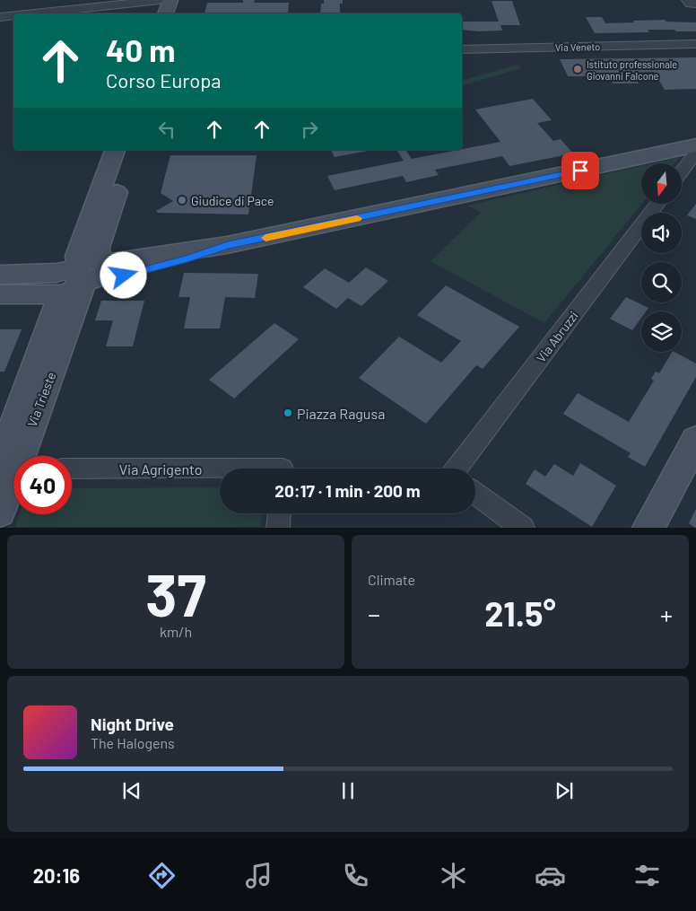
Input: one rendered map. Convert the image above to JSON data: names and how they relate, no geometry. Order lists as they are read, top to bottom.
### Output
{
  "streets": {
    "street": [
      "Via Veneto",
      "Via Abruzzi",
      "Via Trieste",
      "Via Agrigento"
    ]
  },
  "places": ["Istituto professionale Giovanni Falcone", "Giudice di Pace", "Piazza Ragusa"],
  "north": "bottom",
  "page": {
    "turn": ["40 m", "Corso Europa"],
    "limit": "40",
    "trip": "20:17 · 1 min · 200 m",
    "tile": [
      ["37", "km/h"],
      "Climate"
    ],
    "heat": ["−", "21.5°", "+"],
    "song": ["Night Drive", "The Halogens"],
    "tabs": "20:16"
  }
}
